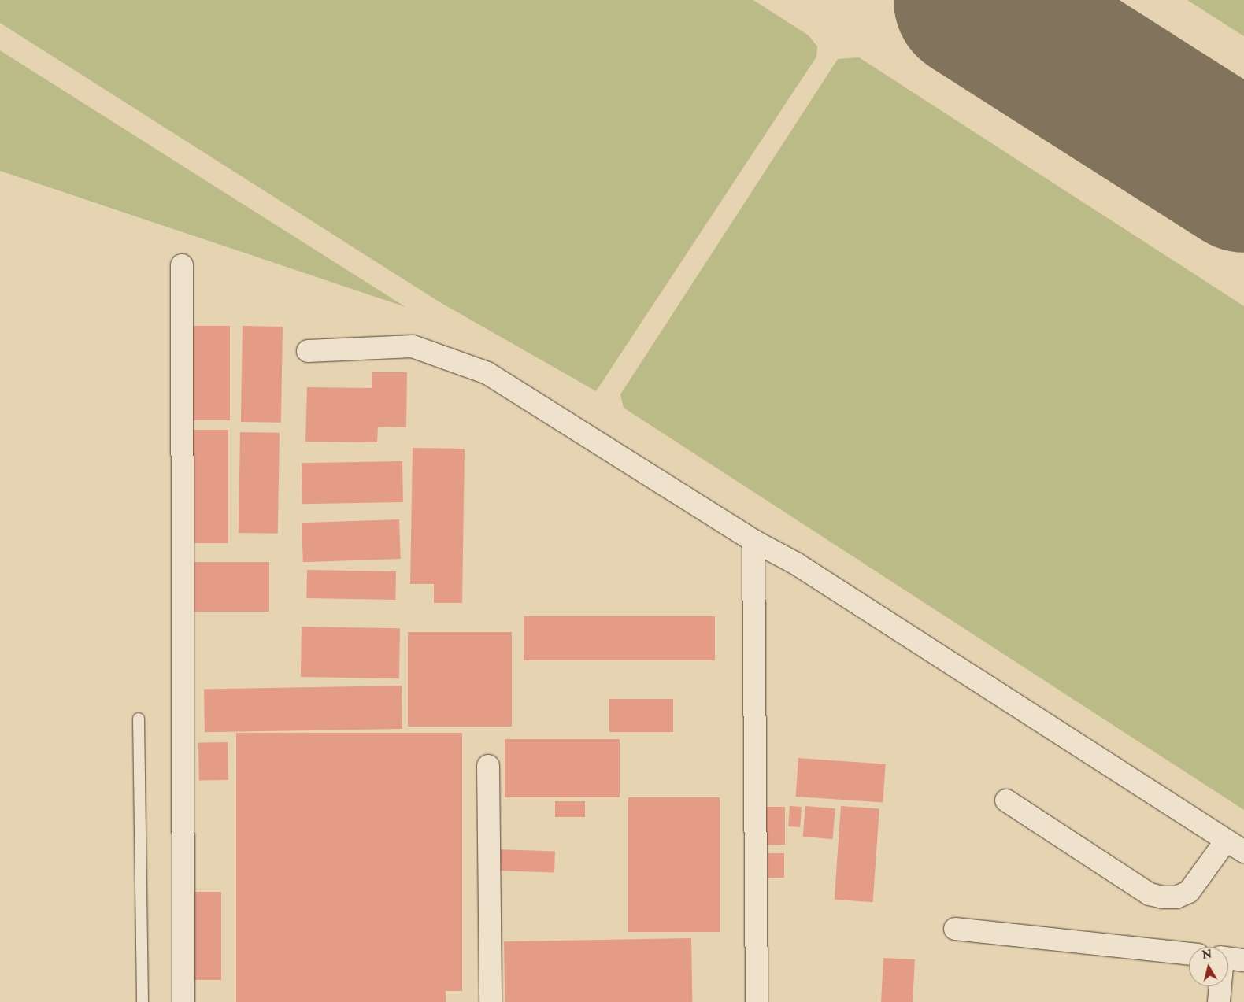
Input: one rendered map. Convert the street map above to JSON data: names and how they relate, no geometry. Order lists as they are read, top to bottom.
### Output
{
  "north": "top"
}
